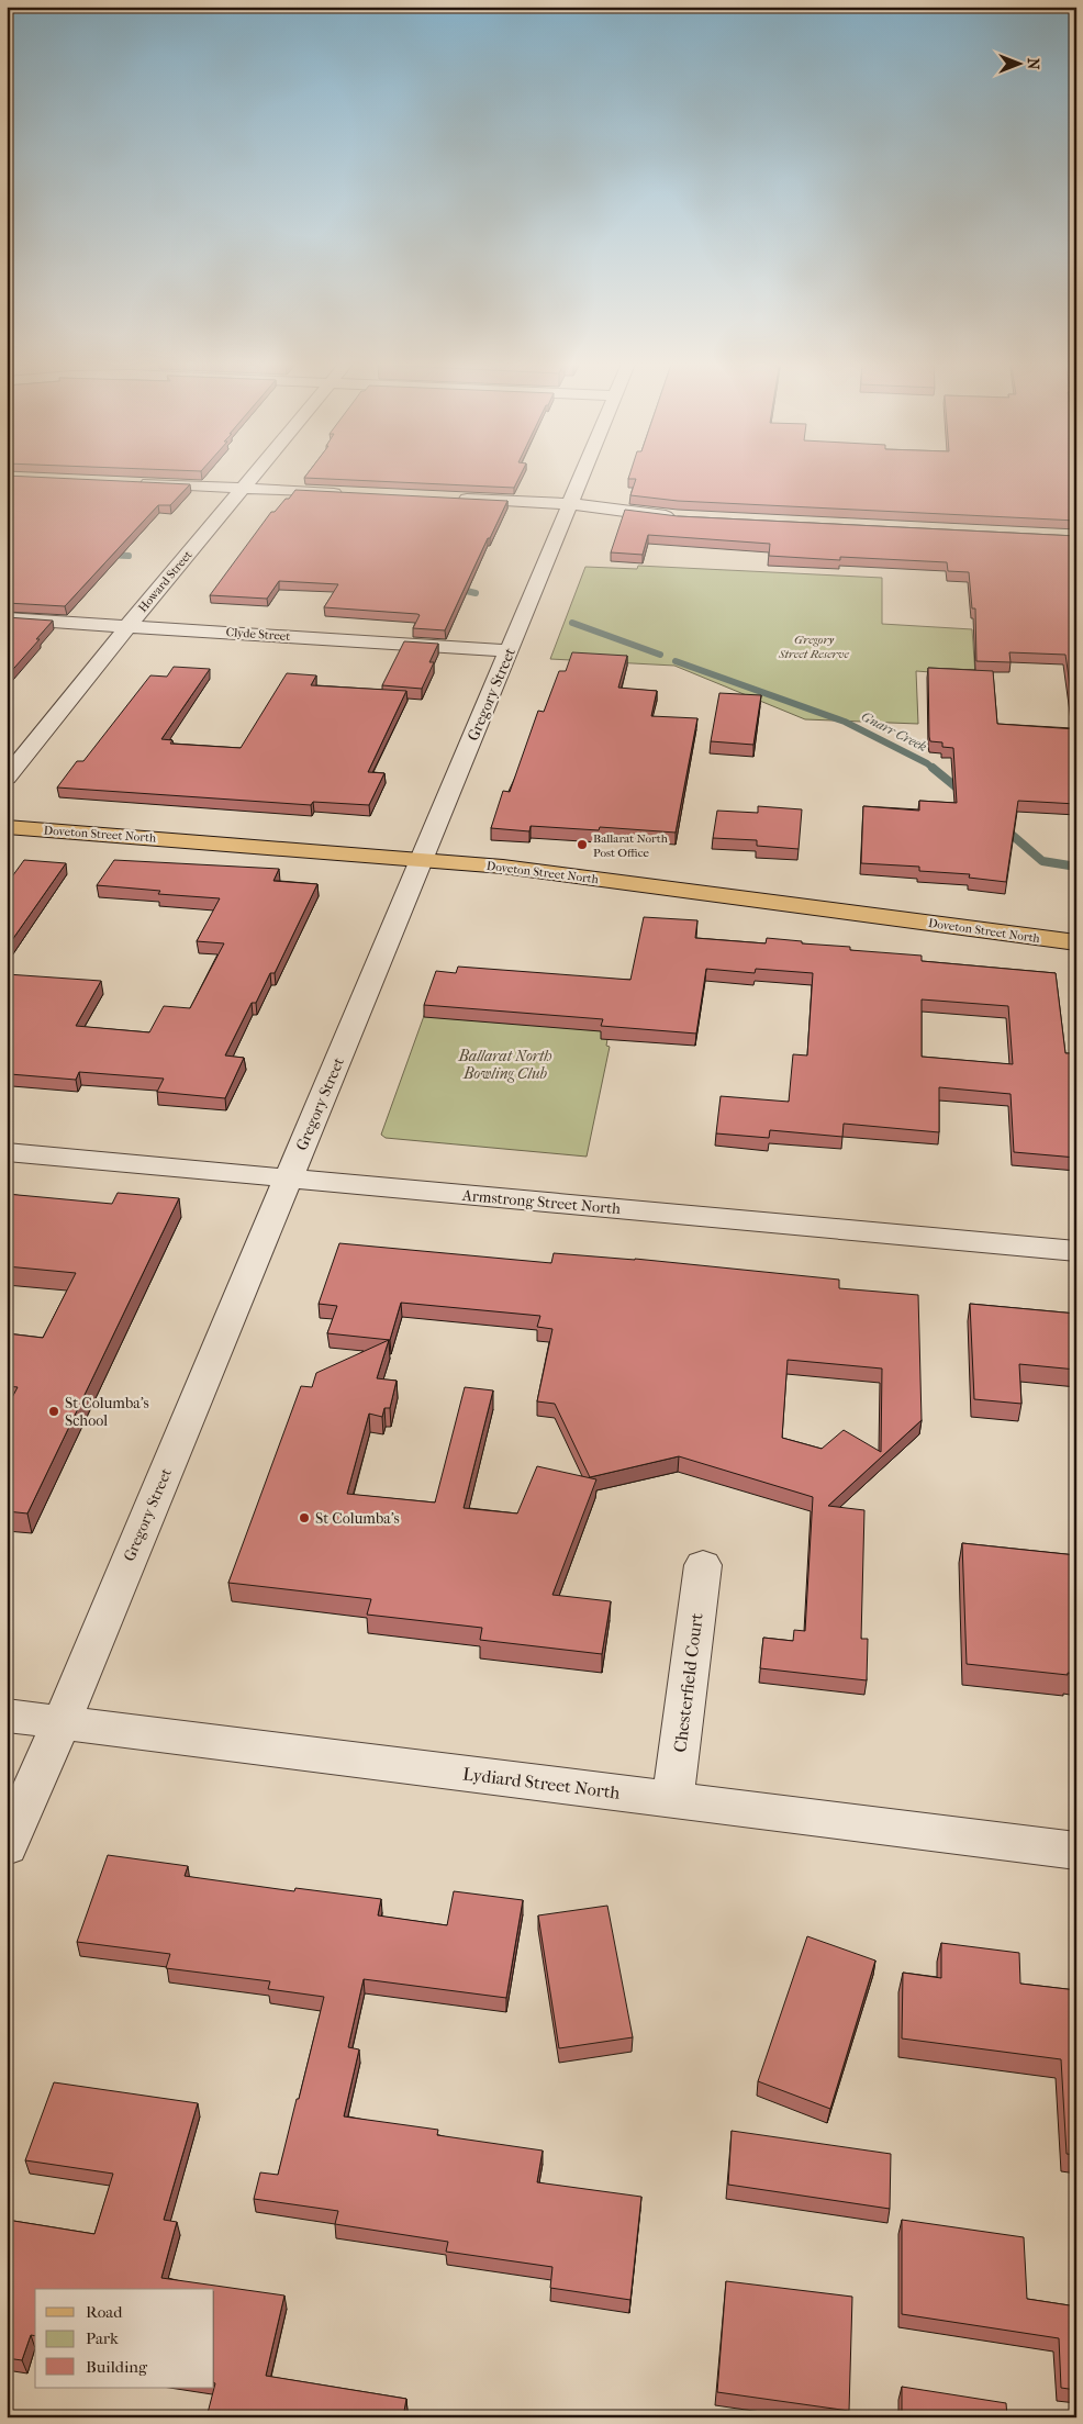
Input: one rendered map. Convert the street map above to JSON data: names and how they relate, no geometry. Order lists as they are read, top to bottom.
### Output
{
  "streets": {
    "main road": ["Doveton Street North"],
    "street": [
      "Howard Street",
      "Clyde Street",
      "Gregory Street",
      "Armstrong Street North",
      "Chesterfield Court",
      "Lydiard Street North"
    ]
  },
  "crossings": [
    ["Howard Street", "Clyde Street"],
    ["Clyde Street", "Gregory Street"],
    ["Gregory Street", "Doveton Street North"],
    ["Gregory Street", "Armstrong Street North"],
    ["Gregory Street", "Lydiard Street North"],
    ["Chesterfield Court", "Lydiard Street North"]
  ],
  "water": ["Gnarr Creek"],
  "parks": ["Gregory Street Reserve", "Ballarat North Bowling Club"],
  "places": ["Ballarat North Post Office", "St Columba's School", "St Columba's"],
  "legend": ["Road", "Park", "Building"],
  "north": "right"
}
